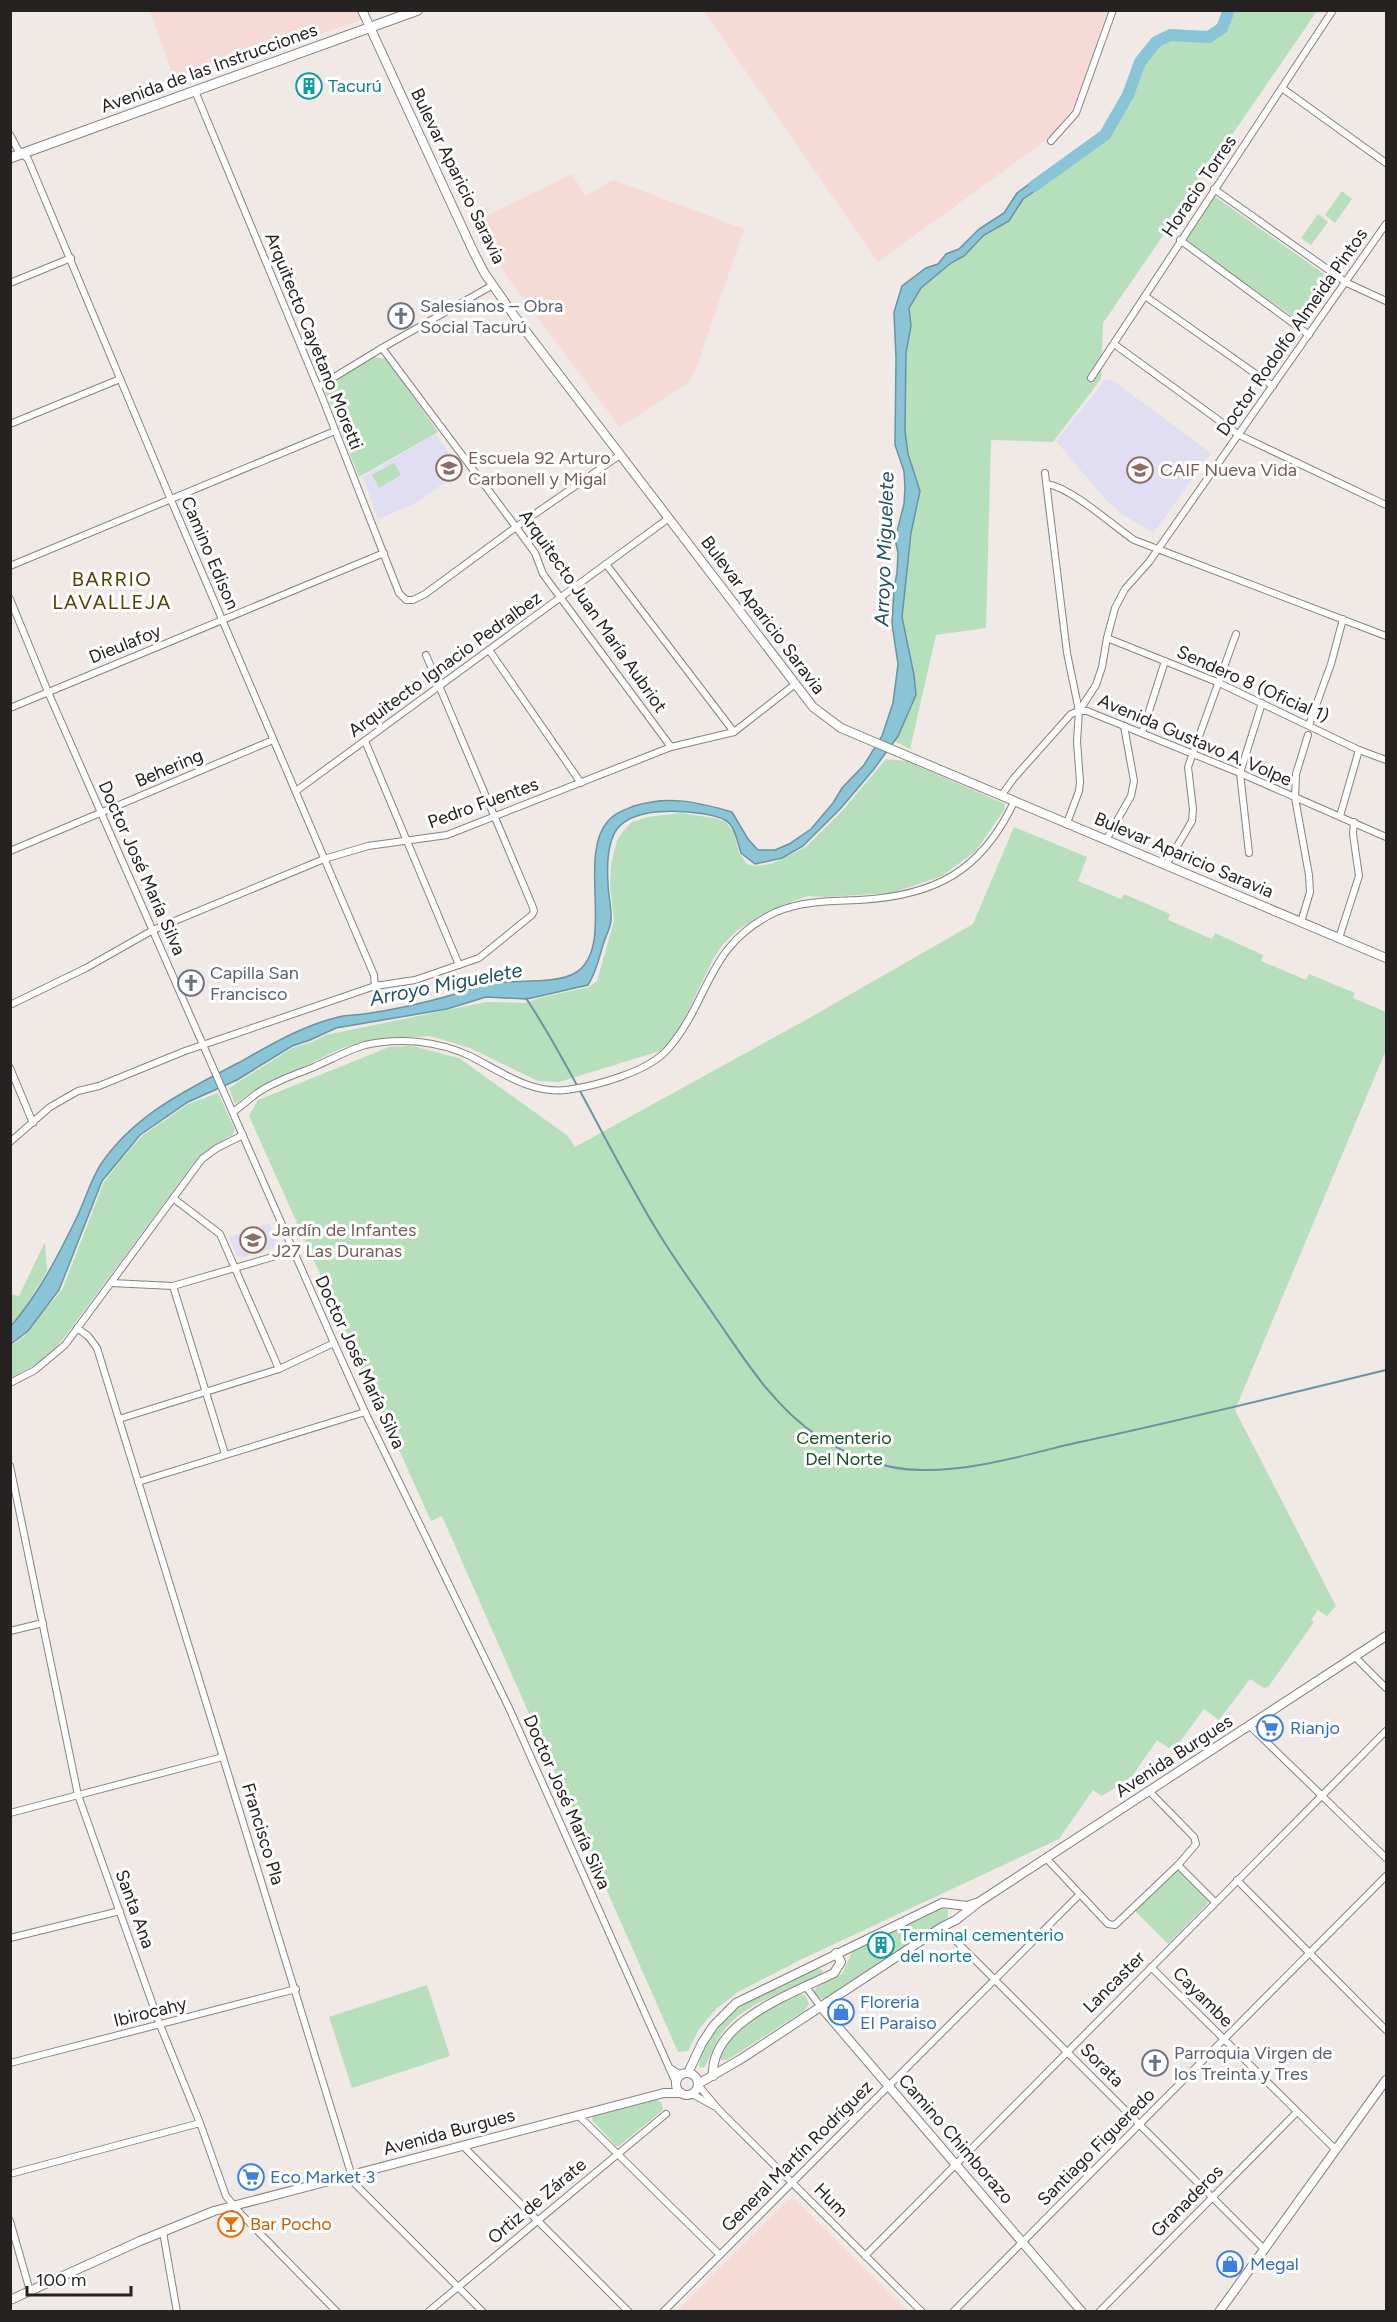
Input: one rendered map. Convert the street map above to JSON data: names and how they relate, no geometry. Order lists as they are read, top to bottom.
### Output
{
  "streets": {
    "main road": ["Avenida de las Instrucciones"],
    "street": [
      "Bulevar Aparicio Saravia",
      "Horacio Torres",
      "Doctor Rodolfo Almeida Pintos",
      "Arquitecto Cayetano Moretti",
      "Camino Edison",
      "Arquitecto Juan María Aubriot",
      "Dieulafoy",
      "Arquitecto Ignacio Pedralbez",
      "Sendero 8 (Oficial 1)",
      "Avenida Gustavo A. Volpe",
      "Behering",
      "Pedro Fuentes",
      "Doctor José María Silva",
      "Avenida Burgues",
      "Francisco Pla",
      "Santa Ana",
      "Lancaster",
      "Cayambe",
      "Ibirocahy",
      "Sorata",
      "Camino Chimborazo",
      "Santiago Figueredo",
      "General Martín Rodríguez",
      "Hum",
      "Ortiz de Zárate",
      "Granaderos"
    ]
  },
  "crossings": [
    ["Avenida de las Instrucciones", "Bulevar Aparicio Saravia"],
    ["Avenida de las Instrucciones", "Arquitecto Cayetano Moretti"],
    ["Avenida de las Instrucciones", "Camino Edison"],
    ["Bulevar Aparicio Saravia", "Arquitecto Ignacio Pedralbez"],
    ["Bulevar Aparicio Saravia", "Pedro Fuentes"],
    ["Doctor Rodolfo Almeida Pintos", "Sendero 8 (Oficial 1)"],
    ["Doctor Rodolfo Almeida Pintos", "Avenida Gustavo A. Volpe"],
    ["Arquitecto Cayetano Moretti", "Arquitecto Juan María Aubriot"],
    ["Arquitecto Cayetano Moretti", "Dieulafoy"],
    ["Camino Edison", "Dieulafoy"],
    ["Camino Edison", "Arquitecto Ignacio Pedralbez"],
    ["Camino Edison", "Behering"],
    ["Camino Edison", "Pedro Fuentes"],
    ["Arquitecto Juan María Aubriot", "Arquitecto Ignacio Pedralbez"],
    ["Arquitecto Juan María Aubriot", "Pedro Fuentes"],
    ["Dieulafoy", "Doctor José María Silva"],
    ["Behering", "Doctor José María Silva"],
    ["Pedro Fuentes", "Doctor José María Silva"],
    ["Doctor José María Silva", "Avenida Burgues"],
    ["Doctor José María Silva", "Hum"],
    ["Avenida Burgues", "Francisco Pla"],
    ["Avenida Burgues", "Santa Ana"],
    ["Avenida Burgues", "Sorata"],
    ["Avenida Burgues", "Camino Chimborazo"],
    ["Avenida Burgues", "Hum"],
    ["Francisco Pla", "Ibirocahy"],
    ["Francisco Pla", "Ortiz de Zárate"],
    ["Santa Ana", "Ibirocahy"],
    ["Lancaster", "Cayambe"],
    ["Lancaster", "Sorata"],
    ["Lancaster", "Camino Chimborazo"],
    ["Lancaster", "Hum"],
    ["Cayambe", "Santiago Figueredo"],
    ["Cayambe", "Granaderos"],
    ["Sorata", "Santiago Figueredo"],
    ["Sorata", "General Martín Rodríguez"],
    ["Sorata", "Granaderos"],
    ["Camino Chimborazo", "Santiago Figueredo"],
    ["Camino Chimborazo", "General Martín Rodríguez"],
    ["General Martín Rodríguez", "Hum"]
  ],
  "districts": ["BARRIO LAVALLEJA"],
  "water": ["Arroyo Miguelete"],
  "parks": ["Cementerio Del Norte"],
  "places": {
    "building": ["Tacurú", "Terminal cementerio del norte"],
    "church": ["Salesianos – Obra Social Tacurú", "Capilla San Francisco", "Parroquia Virgen de los Treinta y Tres"],
    "school or university": ["Escuela 92 Arturo Carbonell y Migal", "CAIF Nueva Vida", "Jardín de Infantes J27 Las Duranas"],
    "supermarket": ["Rianjo", "Eco Market 3"],
    "shop": ["Floreria El Paraiso", "Megal"],
    "bar": ["Bar Pocho"]
  },
  "scale_bar": "100 m"
}
